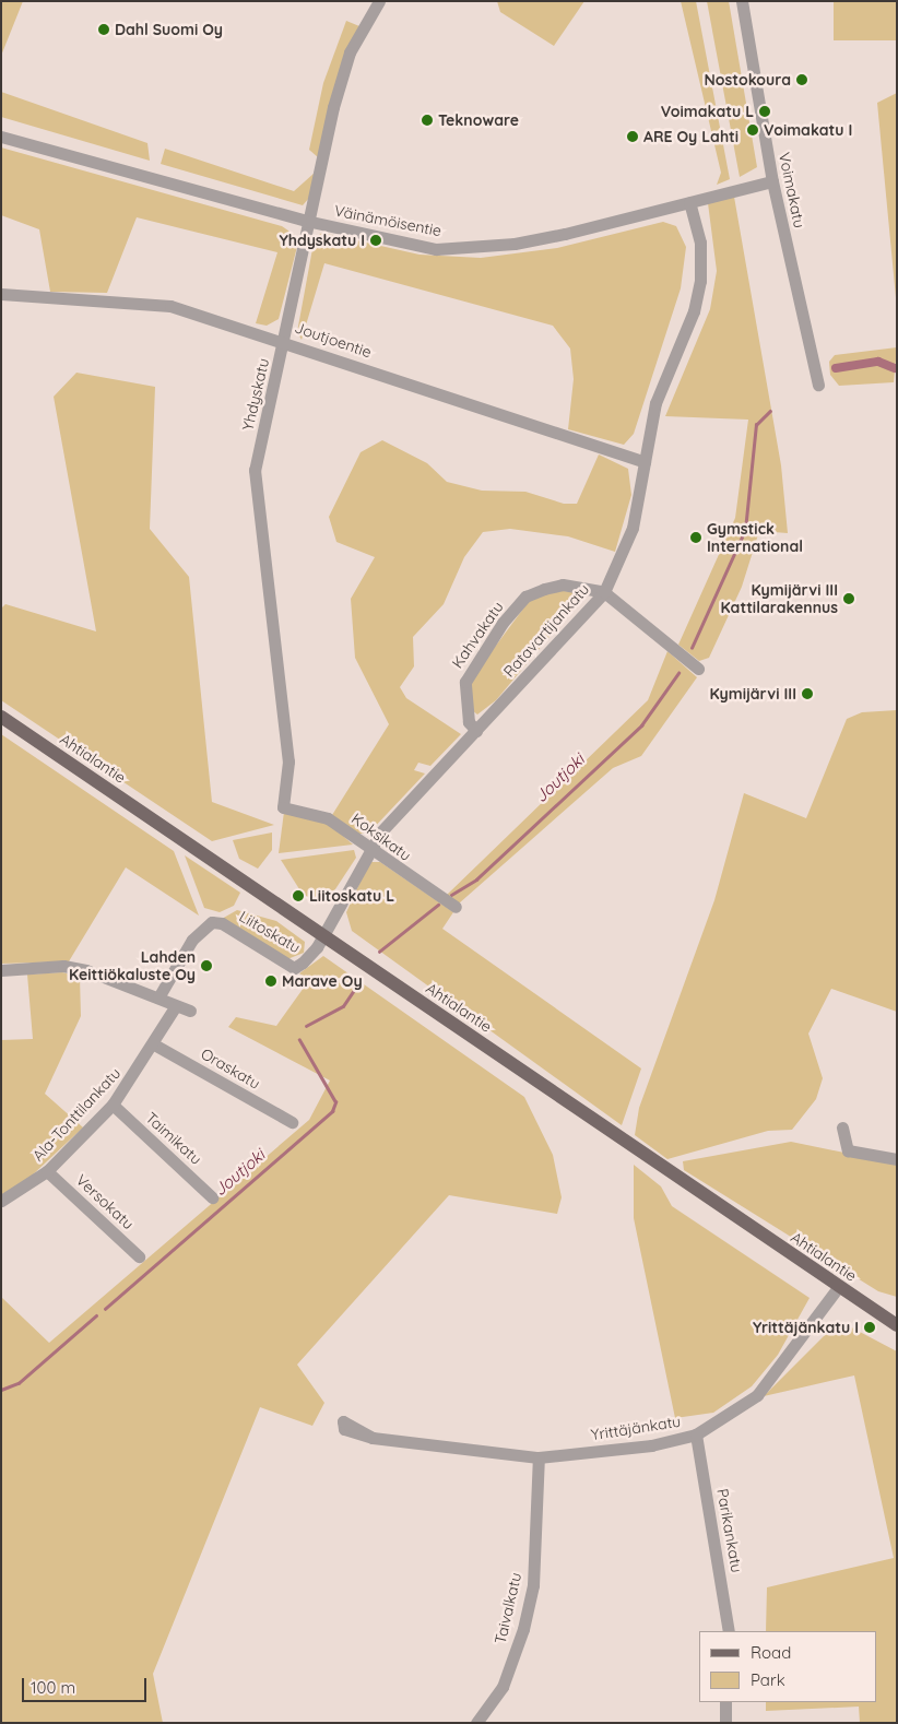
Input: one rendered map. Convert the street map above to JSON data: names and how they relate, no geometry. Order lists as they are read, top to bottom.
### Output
{
  "streets": {
    "main road": ["Ahtialantie"],
    "street": [
      "Voimakatu",
      "Väinämöisentie",
      "Joutjoentie",
      "Yhdyskatu",
      "Ratavartijankatu",
      "Kahvakatu",
      "Koksikatu",
      "Liitoskatu",
      "Oraskatu",
      "Ala-Tonttilankatu",
      "Taimikatu",
      "Versokatu",
      "Yrittäjänkatu",
      "Parikankatu",
      "Taivalkatu"
    ]
  },
  "crossings": [
    ["Voimakatu", "Väinämöisentie"],
    ["Väinämöisentie", "Yhdyskatu"],
    ["Väinämöisentie", "Ratavartijankatu"],
    ["Joutjoentie", "Yhdyskatu"],
    ["Joutjoentie", "Ratavartijankatu"],
    ["Yhdyskatu", "Koksikatu"],
    ["Ratavartijankatu", "Kahvakatu"],
    ["Ratavartijankatu", "Ahtialantie"],
    ["Ratavartijankatu", "Koksikatu"],
    ["Ratavartijankatu", "Liitoskatu"],
    ["Ahtialantie", "Liitoskatu"],
    ["Ahtialantie", "Yrittäjänkatu"],
    ["Oraskatu", "Ala-Tonttilankatu"],
    ["Ala-Tonttilankatu", "Taimikatu"],
    ["Ala-Tonttilankatu", "Versokatu"],
    ["Yrittäjänkatu", "Parikankatu"],
    ["Yrittäjänkatu", "Taivalkatu"]
  ],
  "water": ["Joutjoki"],
  "places": [
    "Dahl Suomi Oy",
    "Nostokoura",
    "Voimakatu L",
    "Teknoware",
    "Voimakatu I",
    "ARE Oy Lahti",
    "Yhdyskatu I",
    "Gymstick International",
    "Kymijärvi III Kattilarakennus",
    "Kymijärvi III",
    "Liitoskatu L",
    "Lahden Keittiökaluste Oy",
    "Marave Oy",
    "Yrittäjänkatu I"
  ],
  "legend": ["Road", "Park"],
  "scale_bar": "100 m"
}
